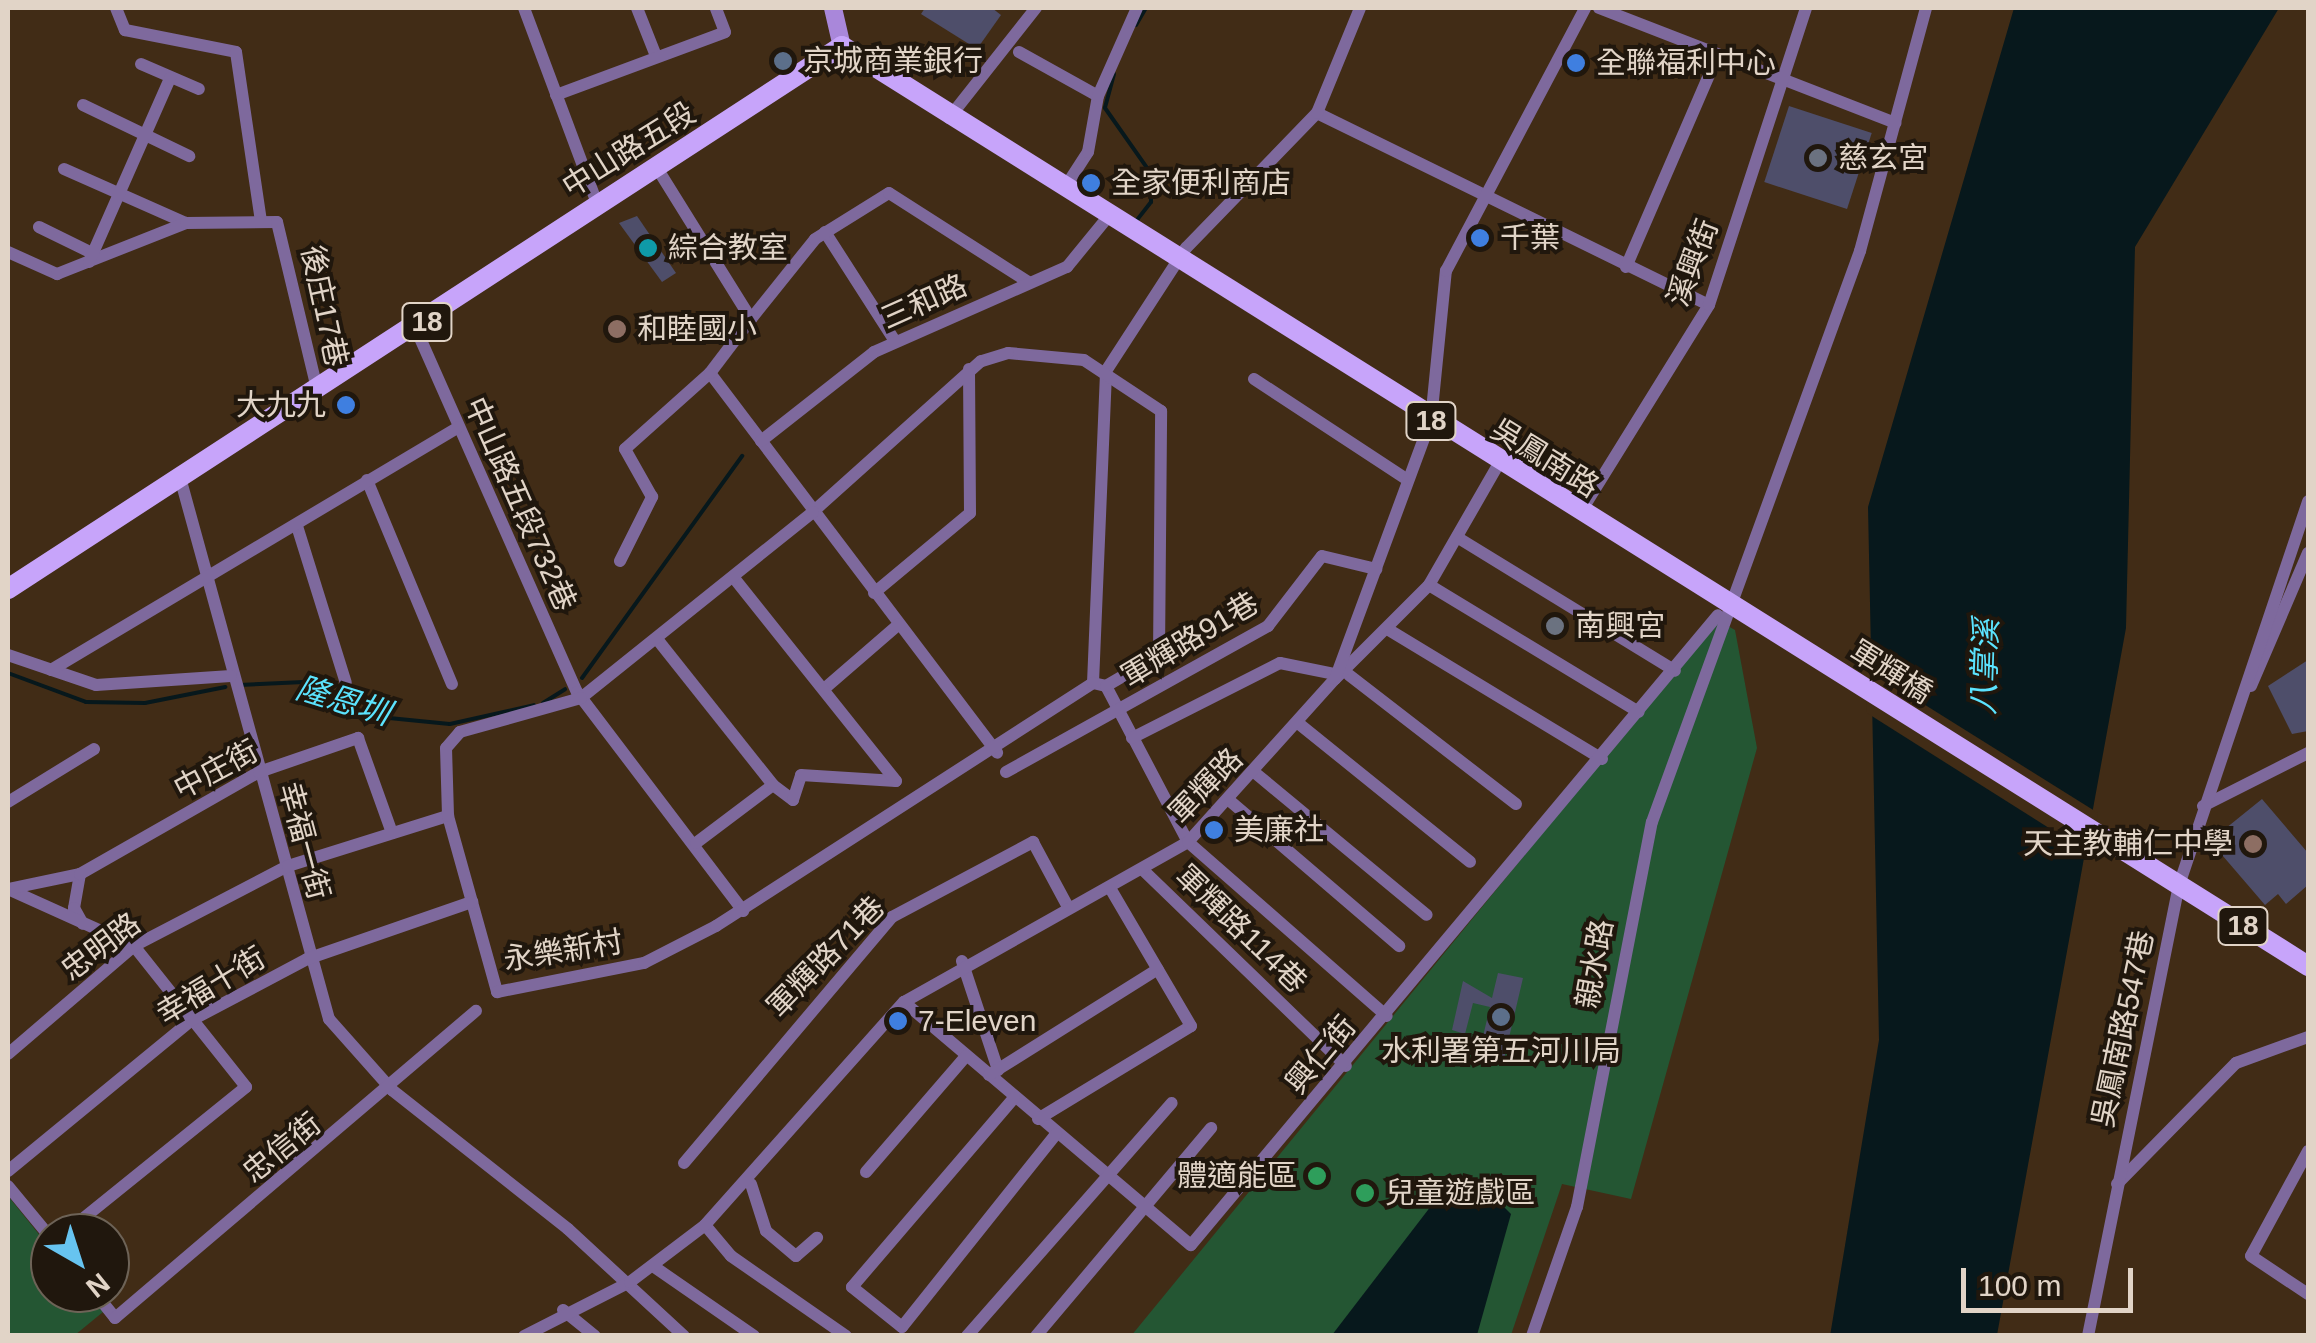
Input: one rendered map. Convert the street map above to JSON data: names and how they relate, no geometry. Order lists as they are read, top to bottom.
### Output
{
  "streets": {
    "main road": [
      "中山路五段",
      "18",
      "吳鳳南路",
      "軍輝橋"
    ],
    "street": [
      "溪興街",
      "三和路",
      "後庄17巷",
      "中山路五段732巷",
      "軍輝路91巷",
      "中庄街",
      "軍輝路",
      "幸福一街",
      "軍輝路114巷",
      "忠明路",
      "永樂新村",
      "軍輝路71巷",
      "親水路",
      "幸福十街",
      "吳鳳南路547巷",
      "興仁街",
      "忠信街"
    ]
  },
  "crossings": [
    ["中山路五段", "後庄17巷"],
    ["中山路五段", "18"],
    ["中山路五段", "中山路五段732巷"],
    ["中山路五段", "幸福一街"],
    ["溪興街", "吳鳳南路"],
    ["三和路", "18"],
    ["18", "吳鳳南路"],
    ["18", "軍輝橋"],
    ["18", "吳鳳南路547巷"],
    ["吳鳳南路", "軍輝橋"],
    ["吳鳳南路", "軍輝路"],
    ["吳鳳南路", "親水路"],
    ["吳鳳南路", "興仁街"],
    ["中山路五段732巷", "永樂新村"],
    ["軍輝路91巷", "軍輝路"],
    ["軍輝路91巷", "永樂新村"],
    ["軍輝橋", "親水路"],
    ["軍輝橋", "吳鳳南路547巷"],
    ["軍輝橋", "興仁街"],
    ["中庄街", "幸福一街"],
    ["軍輝路", "幸福一街"],
    ["軍輝路", "軍輝路114巷"],
    ["軍輝路", "軍輝路71巷"],
    ["軍輝路", "興仁街"],
    ["幸福一街", "忠明路"],
    ["幸福一街", "幸福十街"],
    ["幸福一街", "忠信街"],
    ["軍輝路114巷", "興仁街"],
    ["永樂新村", "幸福十街"],
    ["親水路", "興仁街"]
  ],
  "water": ["八掌溪", "隆恩圳"],
  "places": [
    "京城商業銀行",
    "全聯福利中心",
    "慈玄宮",
    "全家便利商店",
    "千葉",
    "綜合教室",
    "和睦國小",
    "大九九",
    "南興宮",
    "美廉社",
    "天主教輔仁中學",
    "水利署第五河川局",
    "7-Eleven",
    "體適能區",
    "兒童遊戲區"
  ],
  "scale_bar": "100 m",
  "north": "bottom right"
}
